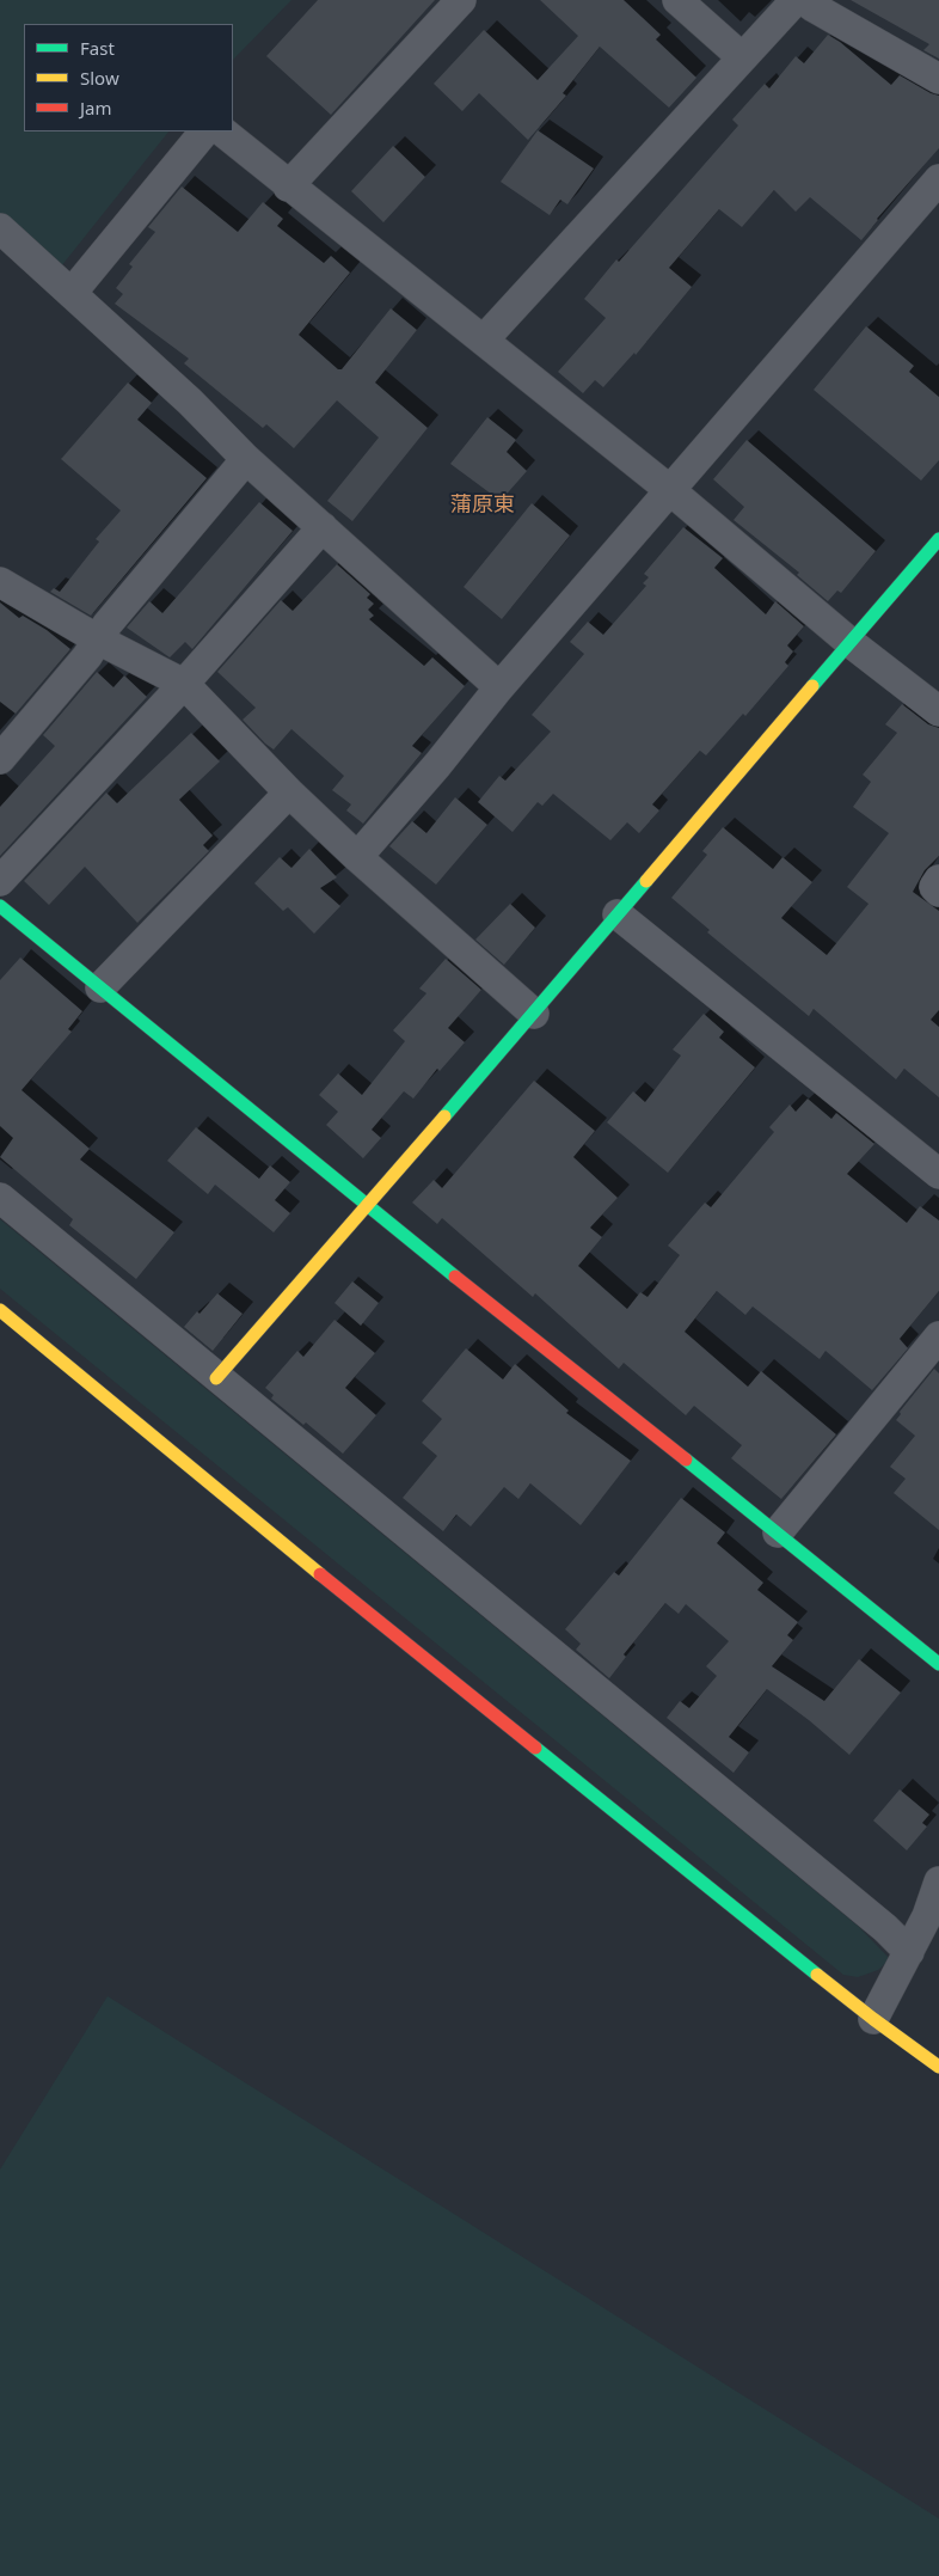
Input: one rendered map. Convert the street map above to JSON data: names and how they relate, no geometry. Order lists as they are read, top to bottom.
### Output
{
  "districts": ["蒲原東"],
  "legend": ["Fast", "Slow", "Jam"]
}
